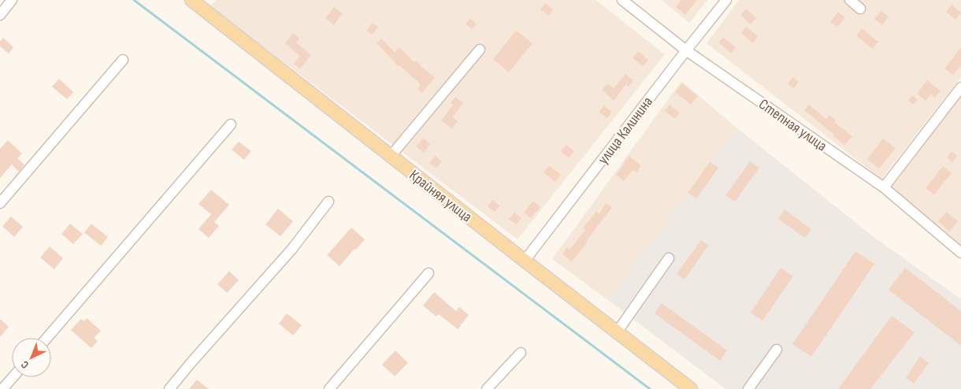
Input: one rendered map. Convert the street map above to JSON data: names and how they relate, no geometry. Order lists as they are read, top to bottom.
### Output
{
  "streets": {
    "main road": ["Крайняя улица"],
    "street": ["Степная улица", "улица Калинина"]
  },
  "crossings": [
    ["Степная улица", "улица Калинина"],
    ["улица Калинина", "Крайняя улица"]
  ],
  "north": "bottom left"
}
